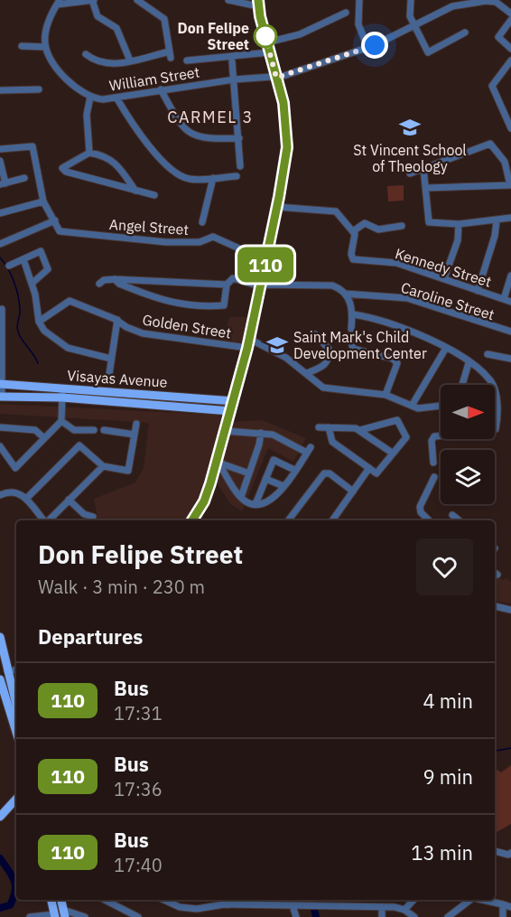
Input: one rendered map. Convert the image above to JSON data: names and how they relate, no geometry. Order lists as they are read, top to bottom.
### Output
{
  "streets": {
    "main road": ["Visayas Avenue"],
    "street": [
      "William Street",
      "Angel Street",
      "Kennedy Street",
      "Caroline Street",
      "Golden Street"
    ]
  },
  "districts": ["CARMEL 3"],
  "places": {
    "other": ["Don Felipe Street"],
    "school or university": ["St Vincent School of Theology", "Saint Mark's Child Development Center"]
  },
  "lines": ["bus line 110"],
  "north": "right",
  "page": {
    "on_map": "110",
    "heading": [
      ["Don Felipe Street", "Walk · 3 min · 230 m"],
      "Departures"
    ],
    "list": [
      {
        "mark": "110",
        "name": "Bus",
        "note": "17:31",
        "value": "4 min"
      },
      {
        "mark": "110",
        "name": "Bus",
        "note": "17:36",
        "value": "9 min"
      },
      {
        "mark": "110",
        "name": "Bus",
        "note": "17:40",
        "value": "13 min"
      }
    ]
  }
}
